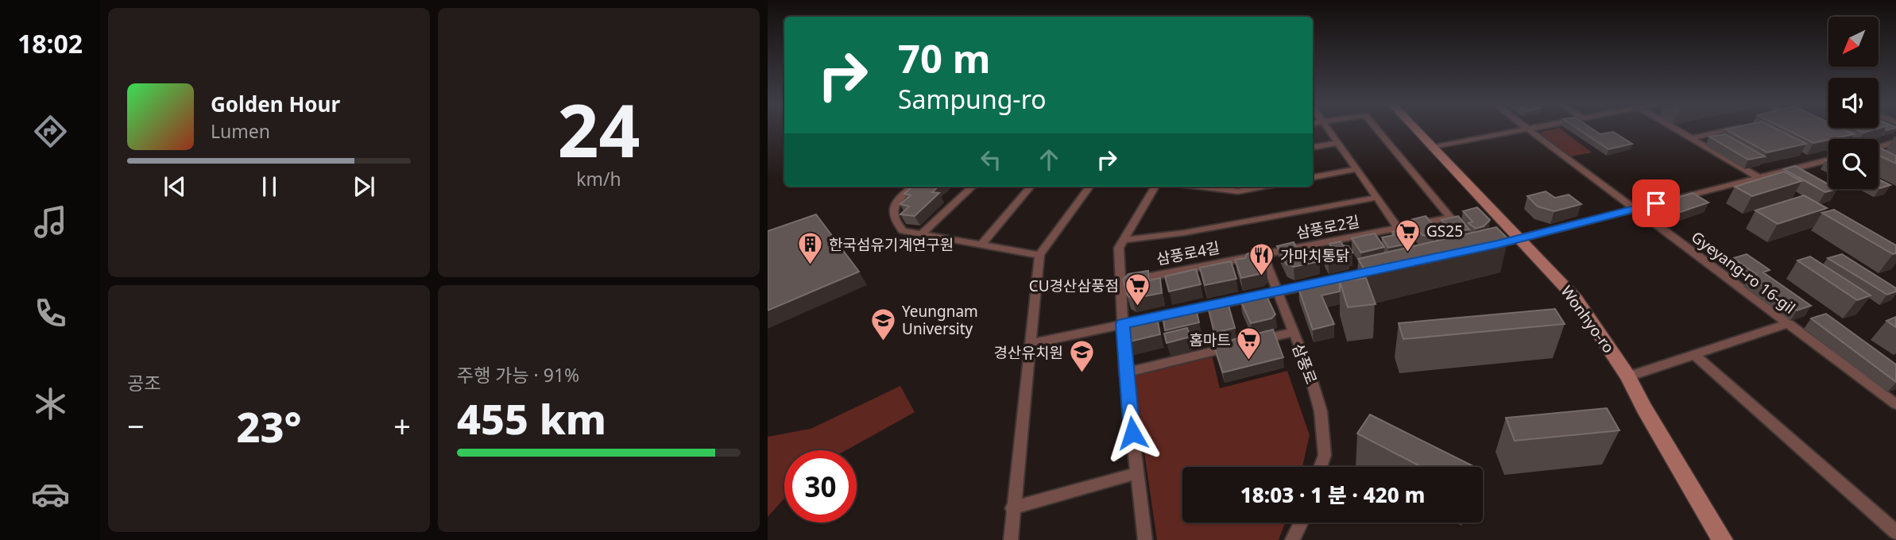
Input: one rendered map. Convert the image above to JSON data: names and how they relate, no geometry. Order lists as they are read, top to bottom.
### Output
{
  "streets": {
    "main road": ["Wonhyo-ro"],
    "street": [
      "삼풍로2길",
      "삼풍로4길",
      "Gyeyang-ro 16-gil",
      "삼풍로"
    ]
  },
  "crossings": [
    ["삼풍로2길", "삼풍로4길"],
    ["삼풍로2길", "삼풍로"],
    ["삼풍로4길", "삼풍로"]
  ],
  "places": {
    "supermarket": ["GS25", "CU경산삼풍점", "홈마트"],
    "building": ["한국섬유기계연구원"],
    "restaurant": ["가마치통닭"],
    "school or university": ["Yeungnam University", "경산유치원"]
  },
  "north": "bottom left",
  "page": {
    "tabs": "18:02",
    "tile": [
      ["24", "km/h"],
      "공조",
      ["주행 가능 · 91%", "455 km"]
    ],
    "turn": ["70 m", "Sampung-ro"],
    "song": ["Golden Hour", "Lumen"],
    "heat": ["−", "23°", "+"],
    "limit": "30",
    "trip": "18:03 · 1 분 · 420 m"
  }
}
